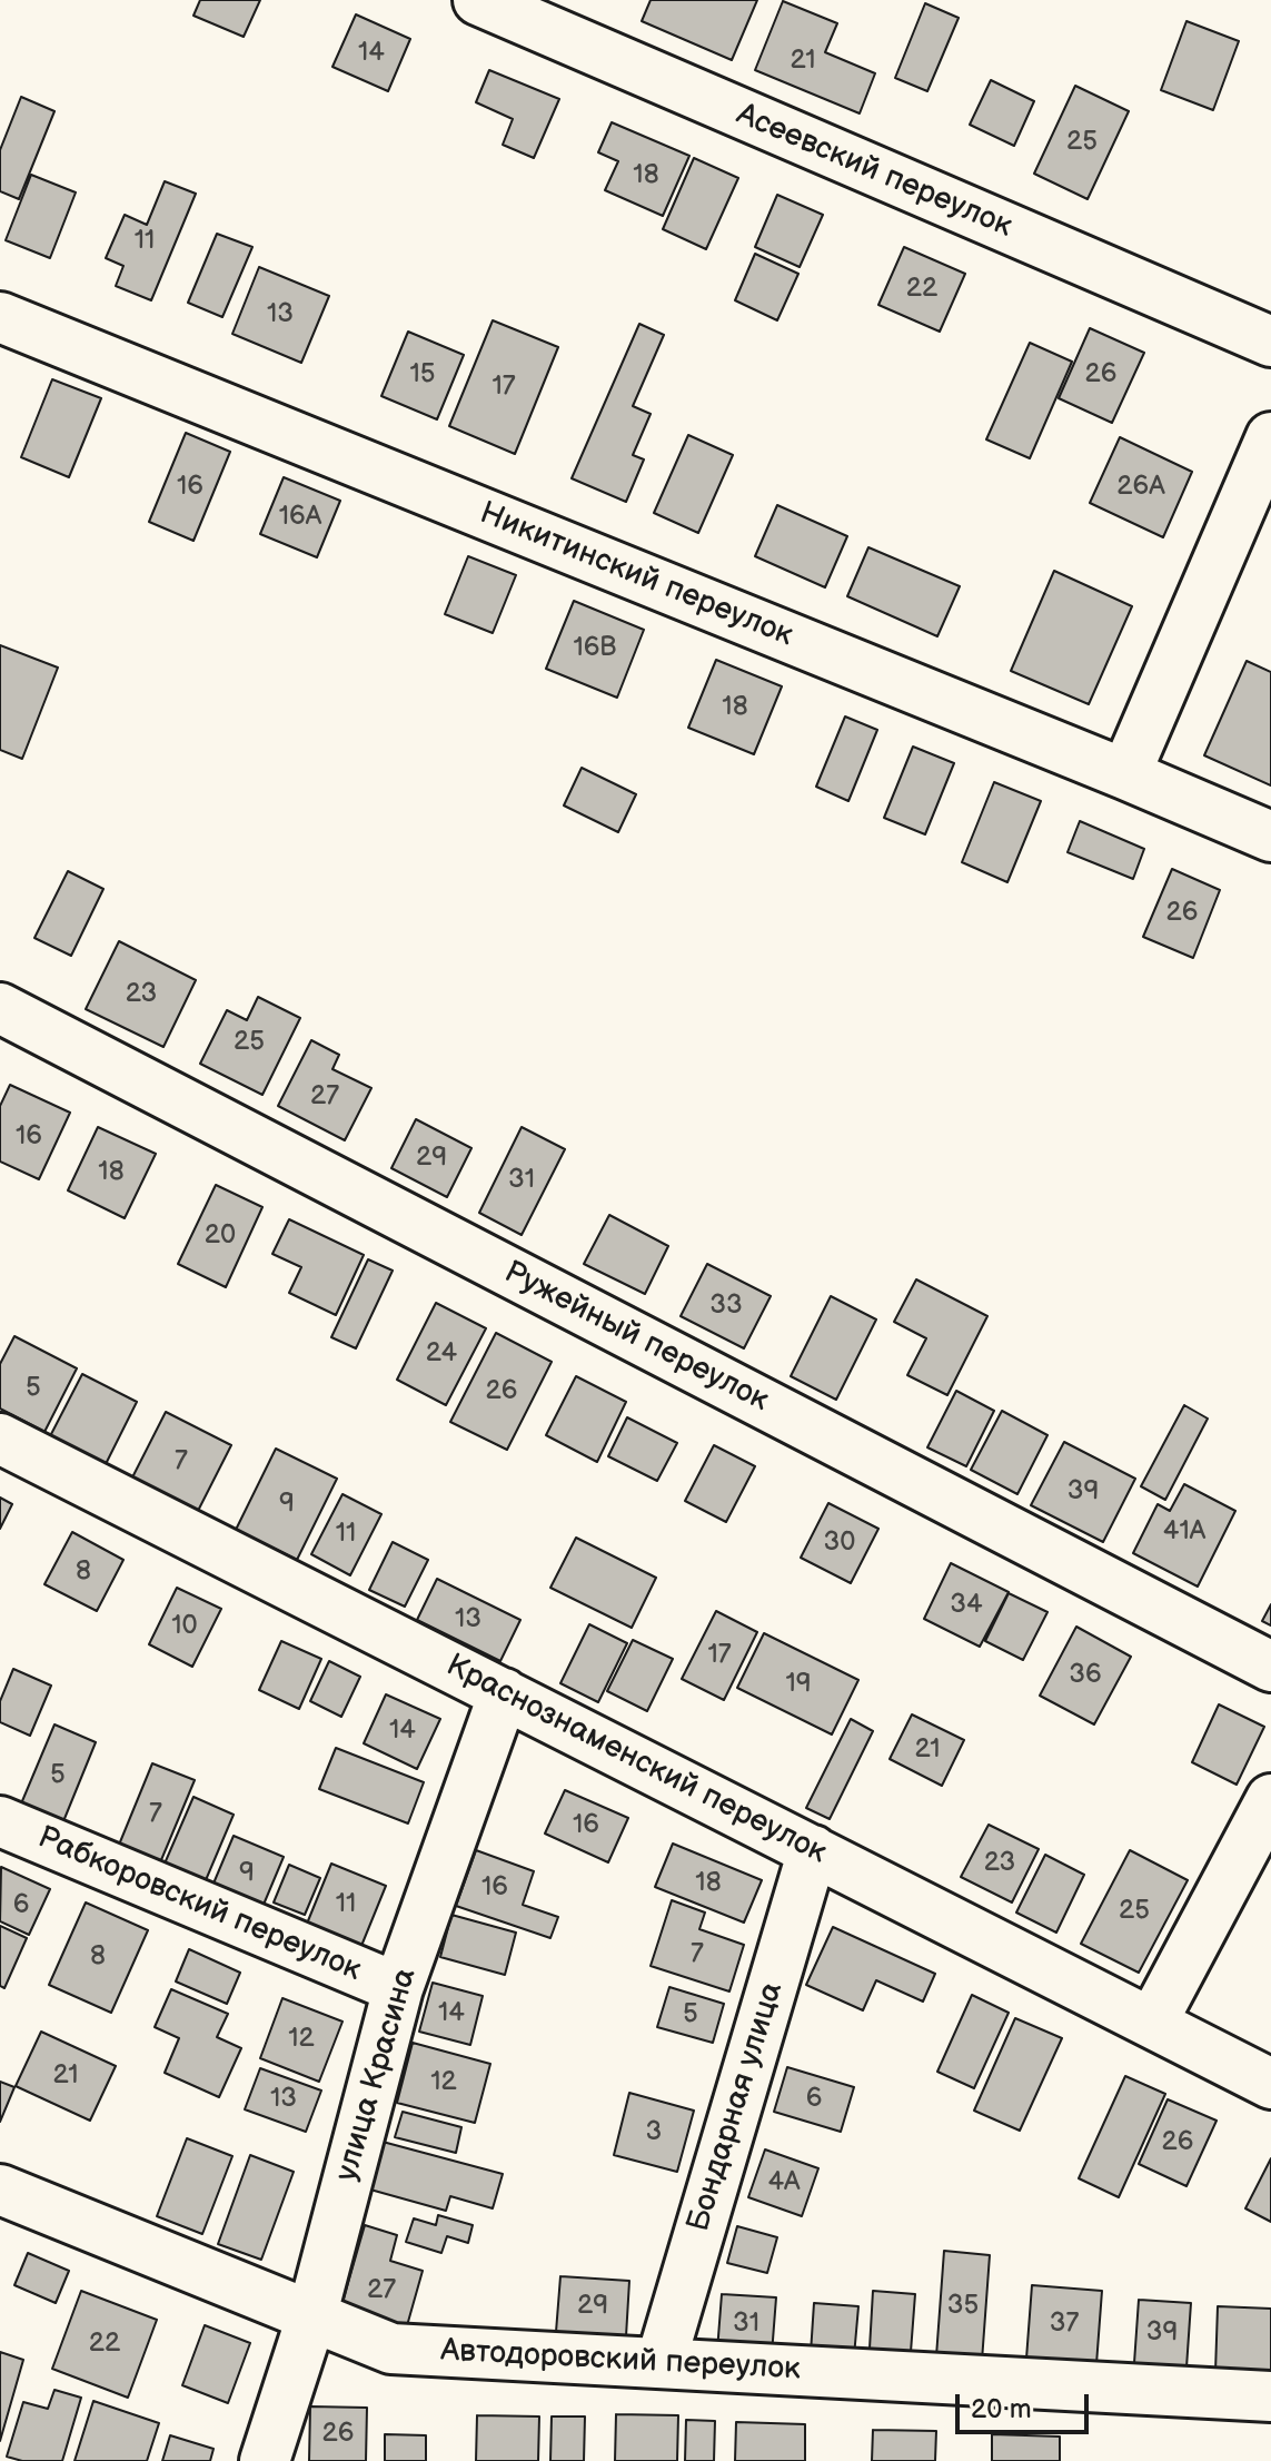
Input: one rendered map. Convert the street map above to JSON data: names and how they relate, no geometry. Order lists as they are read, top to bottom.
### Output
{
  "streets": {
    "street": [
      "Асеевский переулок",
      "Никитинский переулок",
      "Ружейный переулок",
      "Краснознаменский переулок",
      "Рабкоровский переулок",
      "улица Красина",
      "Бондарная улица",
      "Автодоровский переулок"
    ]
  },
  "crossings": [
    ["Краснознаменский переулок", "улица Красина"],
    ["Краснознаменский переулок", "Бондарная улица"],
    ["Рабкоровский переулок", "улица Красина"],
    ["улица Красина", "Автодоровский переулок"],
    ["Бондарная улица", "Автодоровский переулок"]
  ],
  "house_numbers": [
    "14",
    "21",
    "25",
    "18",
    "11",
    "22",
    "13",
    "15",
    "26",
    "17",
    "16",
    "26А",
    "16А",
    "16В",
    "18",
    "26",
    "23",
    "25",
    "27",
    "16",
    "29",
    "18",
    "31",
    "20",
    "33",
    "24",
    "5",
    "26",
    "7",
    "39",
    "9",
    "41А",
    "11",
    "30",
    "8",
    "34",
    "13",
    "10",
    "17",
    "36",
    "19",
    "14",
    "21",
    "5",
    "7",
    "16",
    "23",
    "9",
    "18",
    "16",
    "11",
    "6",
    "25",
    "7",
    "8",
    "14",
    "5",
    "12",
    "21",
    "12",
    "13",
    "6",
    "3",
    "26",
    "4А",
    "27",
    "29",
    "35",
    "31",
    "37",
    "39",
    "22",
    "26"
  ],
  "scale_bar": "20 m"
}
